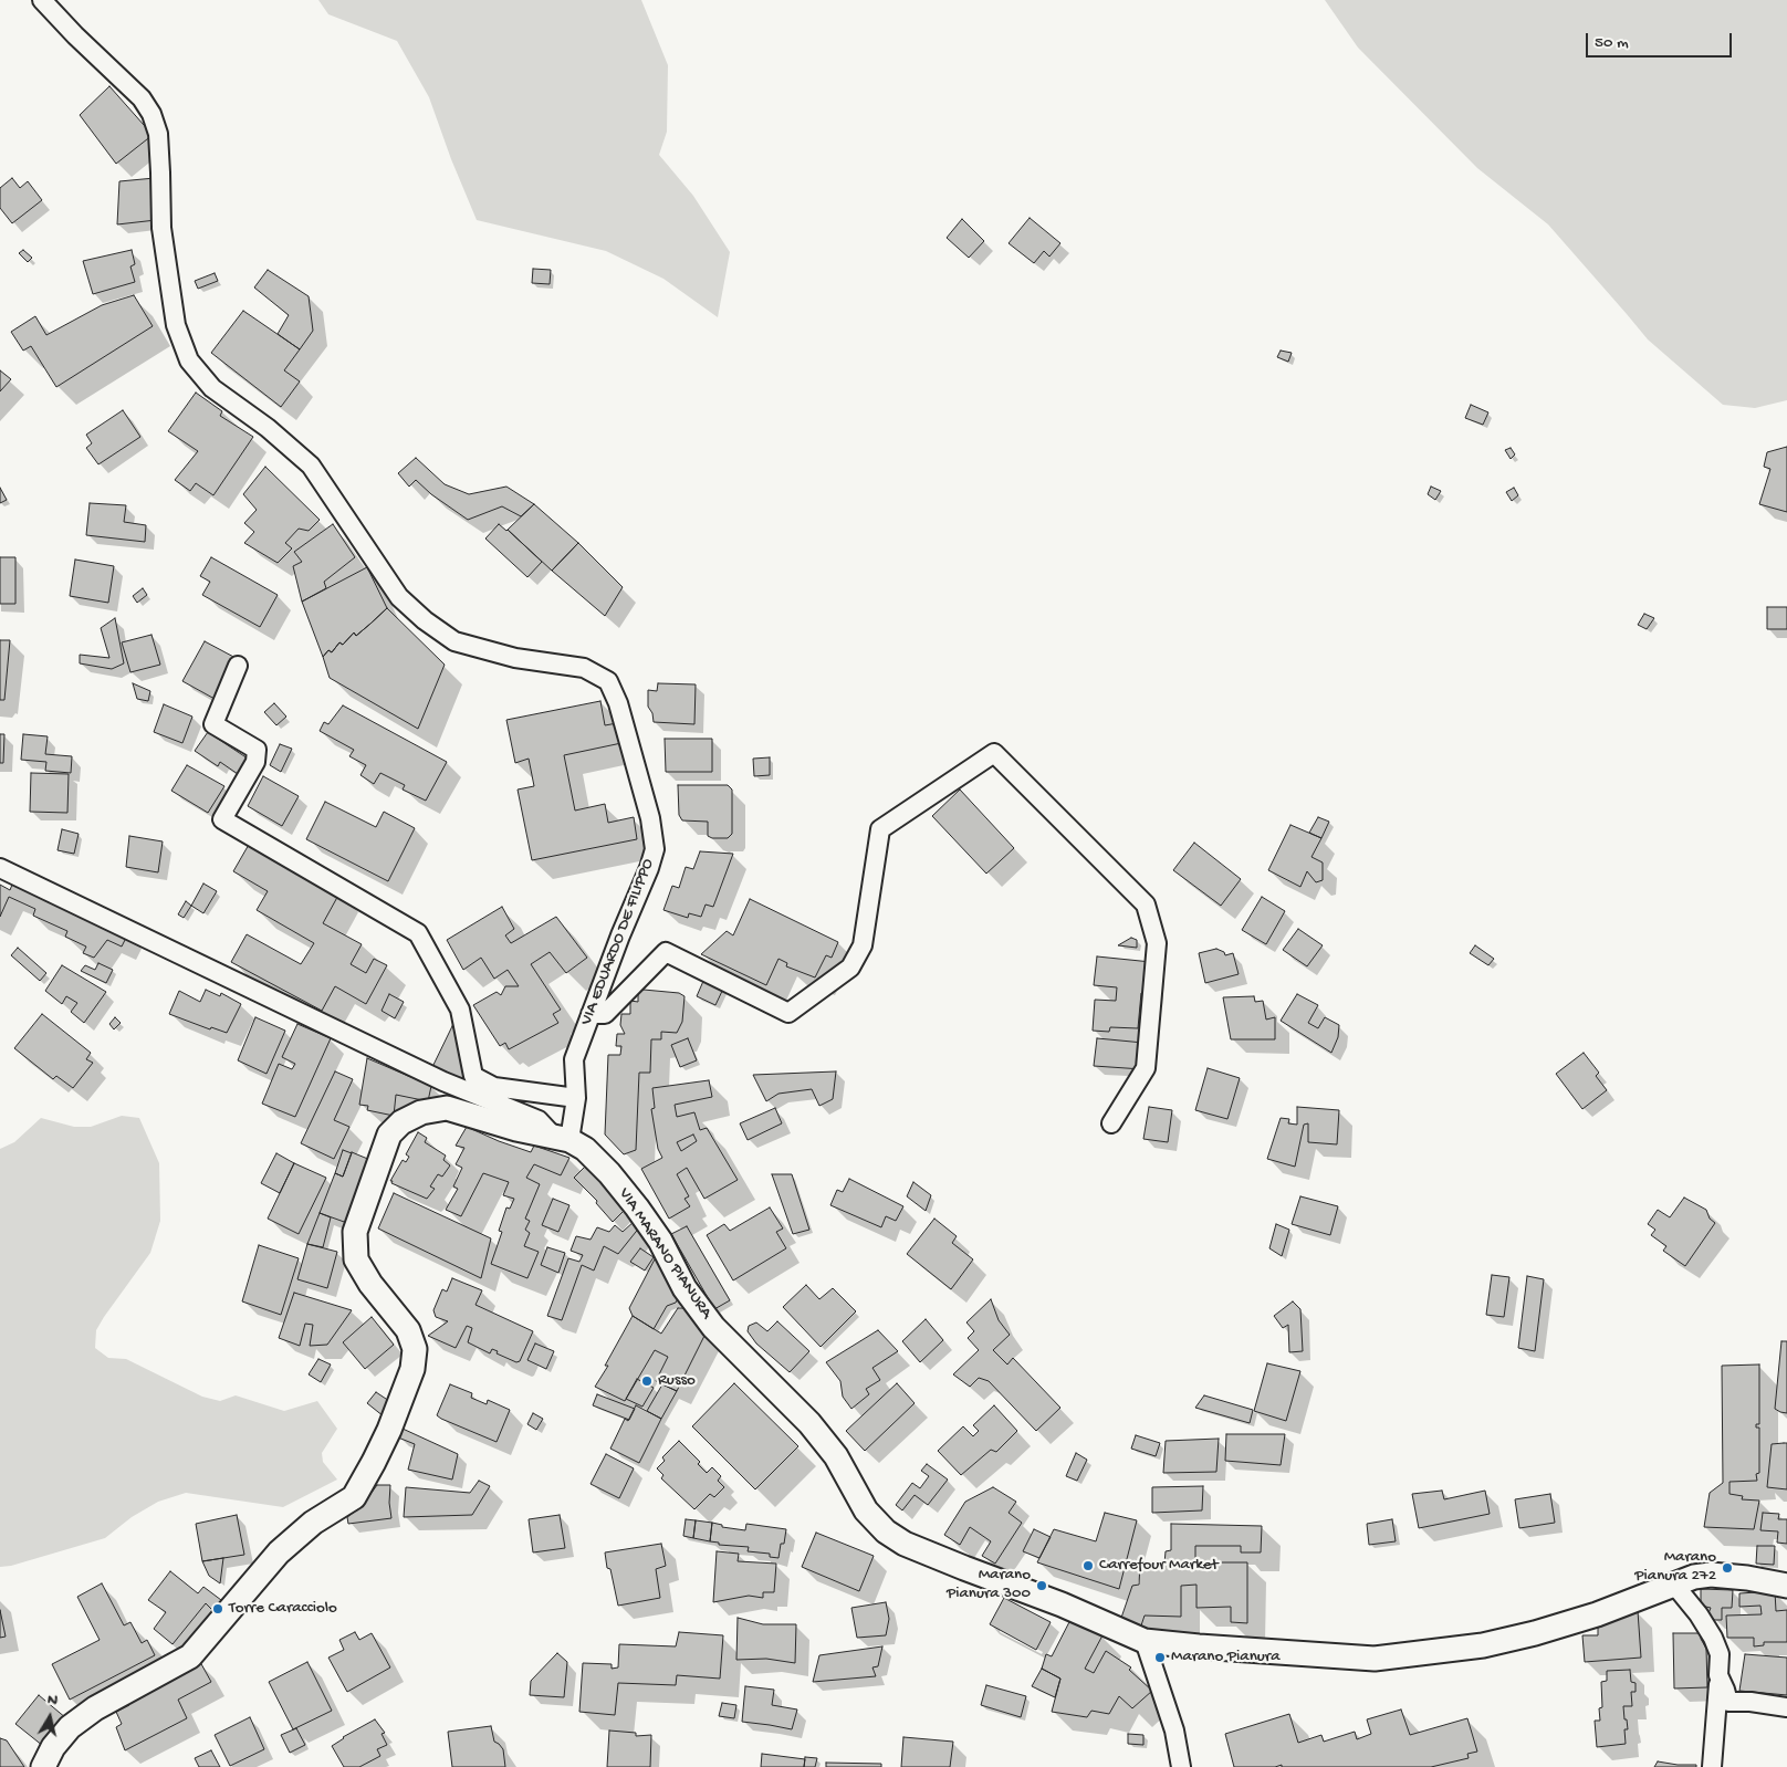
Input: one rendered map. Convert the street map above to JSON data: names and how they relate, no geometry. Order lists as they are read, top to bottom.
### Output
{
  "streets": {
    "street": ["VIA EDUARDO DE FILIPPO", "VIA MARANO PIANURA"]
  },
  "crossings": [
    ["VIA EDUARDO DE FILIPPO", "VIA MARANO PIANURA"]
  ],
  "places": [
    "Russo",
    "Carrefour Market",
    "Marano Pianura 272",
    "Marano Pianura 300",
    "Torre Caracciolo",
    "Marano Pianura"
  ],
  "scale_bar": "50 m",
  "north": "top"
}
